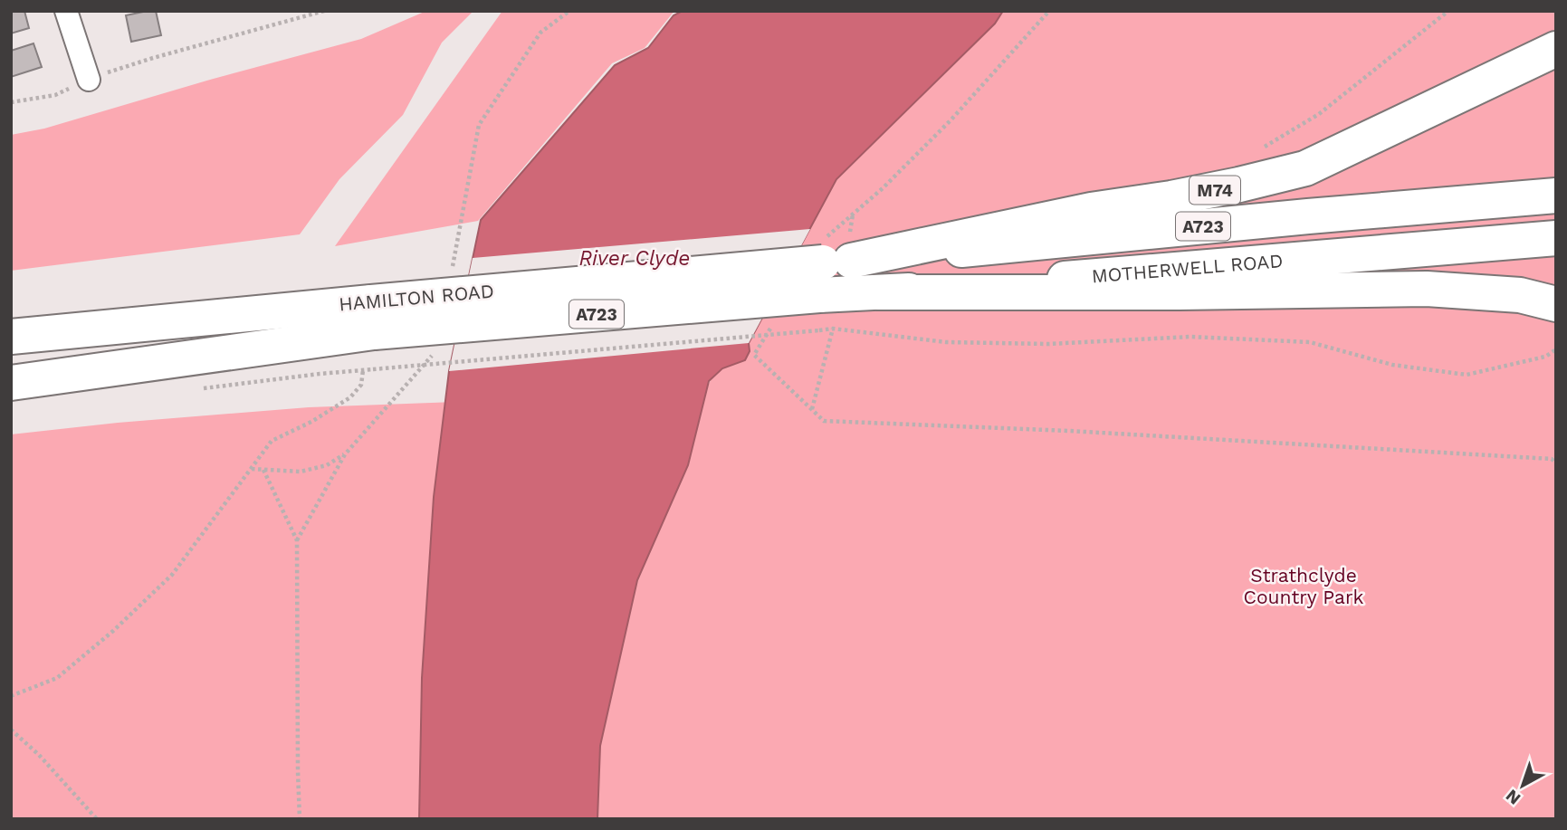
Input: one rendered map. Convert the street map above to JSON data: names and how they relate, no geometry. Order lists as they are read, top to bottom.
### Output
{
  "streets": {
    "main road": [
      "M74",
      "A723",
      "MOTHERWELL ROAD",
      "HAMILTON ROAD"
    ]
  },
  "crossings": [
    ["M74", "MOTHERWELL ROAD"],
    ["M74", "HAMILTON ROAD"],
    ["MOTHERWELL ROAD", "HAMILTON ROAD"]
  ],
  "water": ["River Clyde"],
  "parks": ["Strathclyde Country Park"],
  "north": "bottom left"
}
